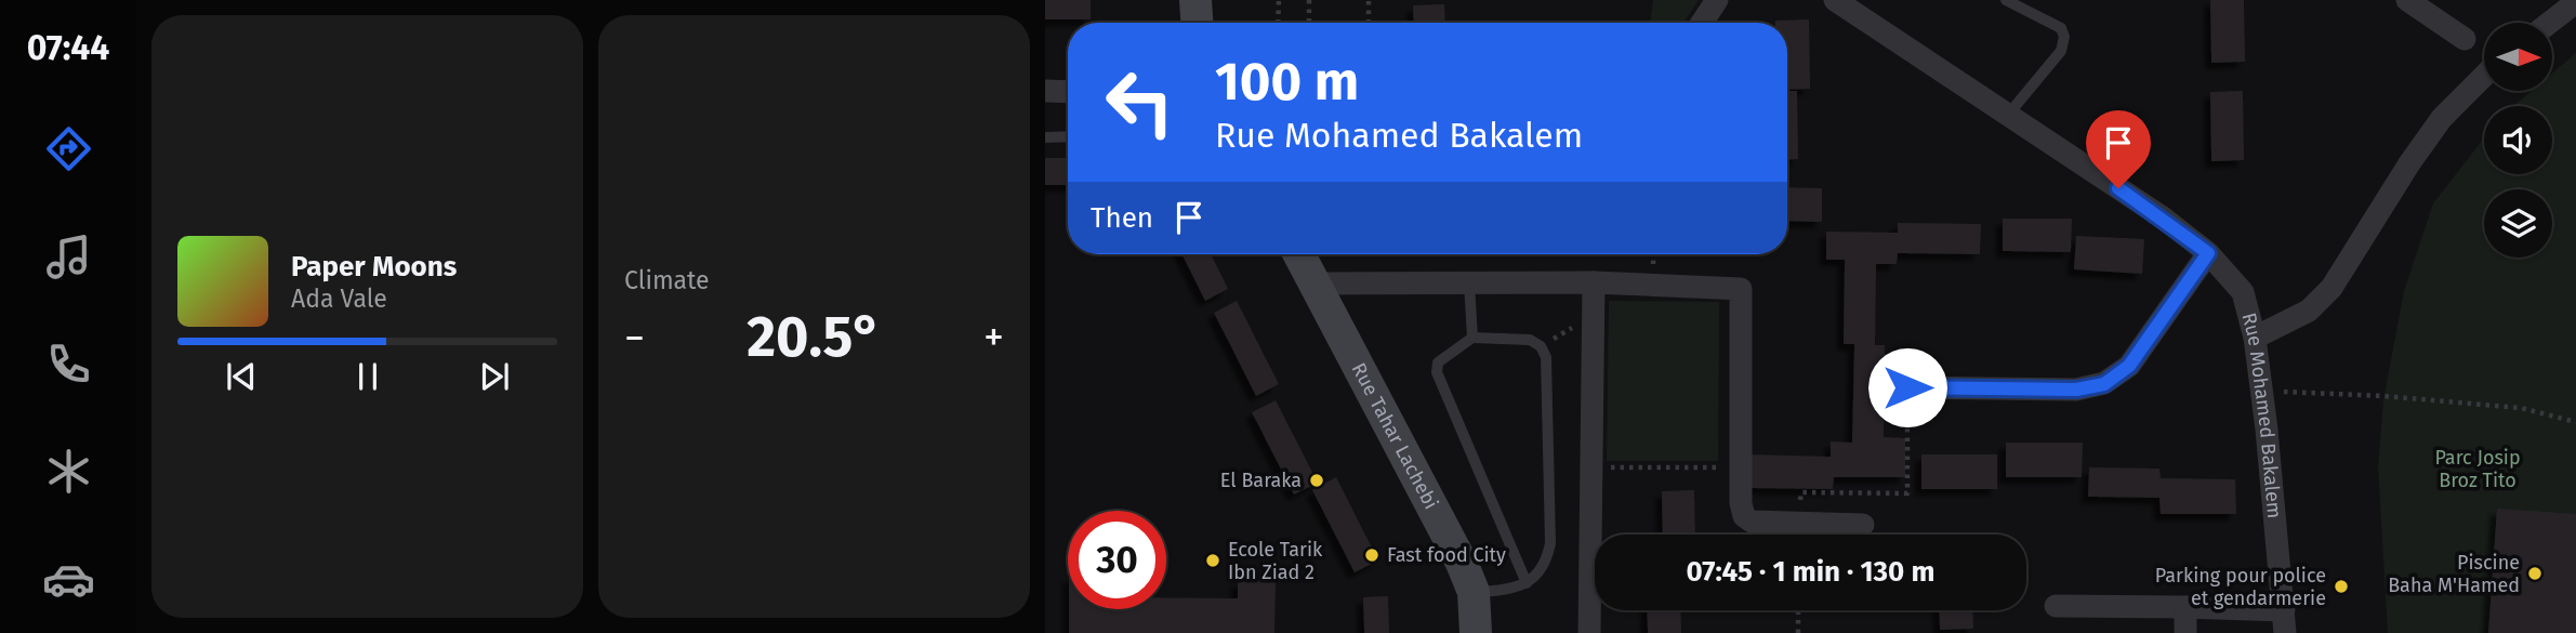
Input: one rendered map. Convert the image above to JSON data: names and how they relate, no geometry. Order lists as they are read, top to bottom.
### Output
{
  "streets": {
    "street": ["Rue Mohamed Bakalem", "Rue Tahar Lachebi"]
  },
  "parks": ["Parc Josip Broz Tito"],
  "places": [
    "El Baraka",
    "Fast food City",
    "Ecole Tarik Ibn Ziad 2",
    "Piscine Baha M'Hamed",
    "Parking pour police et gendarmerie"
  ],
  "north": "right",
  "page": {
    "tabs": "07:44",
    "tile": "Climate",
    "turn": ["100 m", "Rue Mohamed Bakalem"],
    "then": "Then",
    "song": ["Paper Moons", "Ada Vale"],
    "heat": ["−", "20.5°", "+"],
    "limit": "30",
    "trip": "07:45 · 1 min · 130 m"
  }
}
